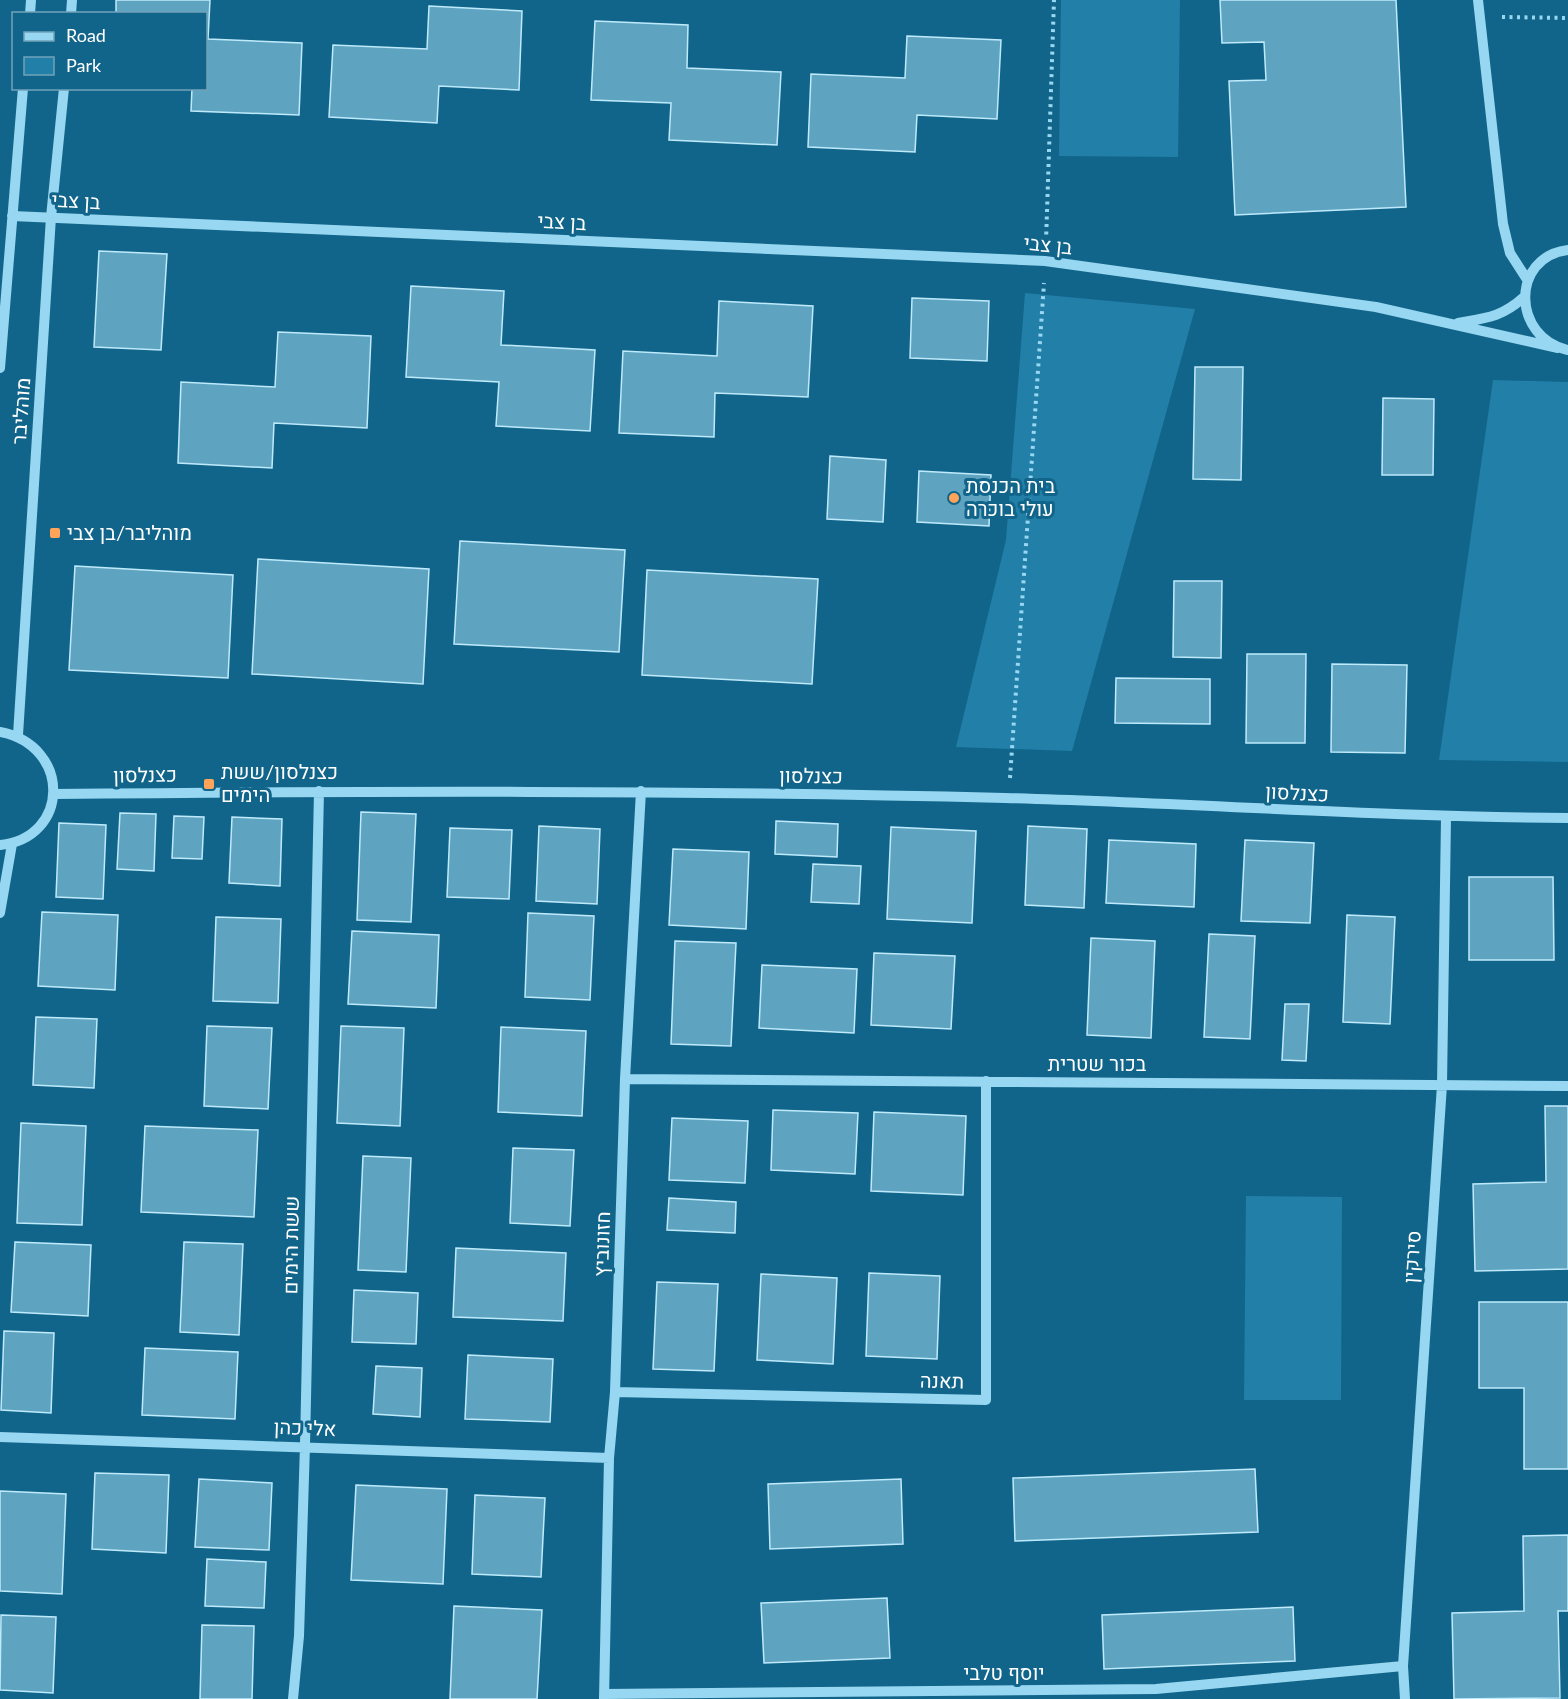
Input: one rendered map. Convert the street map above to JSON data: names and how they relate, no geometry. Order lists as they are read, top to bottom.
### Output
{
  "streets": {
    "street": [
      "בן צבי",
      "מוהליבר",
      "כצנלסון",
      "בכור שטרית",
      "חזונוביץ",
      "ששת הימים",
      "סירקין",
      "תאנה",
      "אלי כהן",
      "יוסף טלבי"
    ]
  },
  "crossings": [
    ["בן צבי", "מוהליבר"],
    ["כצנלסון", "חזונוביץ"],
    ["כצנלסון", "ששת הימים"],
    ["כצנלסון", "סירקין"],
    ["בכור שטרית", "חזונוביץ"],
    ["בכור שטרית", "סירקין"],
    ["בכור שטרית", "תאנה"],
    ["חזונוביץ", "תאנה"],
    ["חזונוביץ", "אלי כהן"],
    ["חזונוביץ", "יוסף טלבי"],
    ["ששת הימים", "אלי כהן"],
    ["סירקין", "יוסף טלבי"]
  ],
  "places": {
    "other": ["בית הכנסת עולי בוכרה"],
    "transit": ["מוהליבר/בן צבי", "כצנלסון/ששת הימים"]
  },
  "legend": ["Road", "Park"]
}
